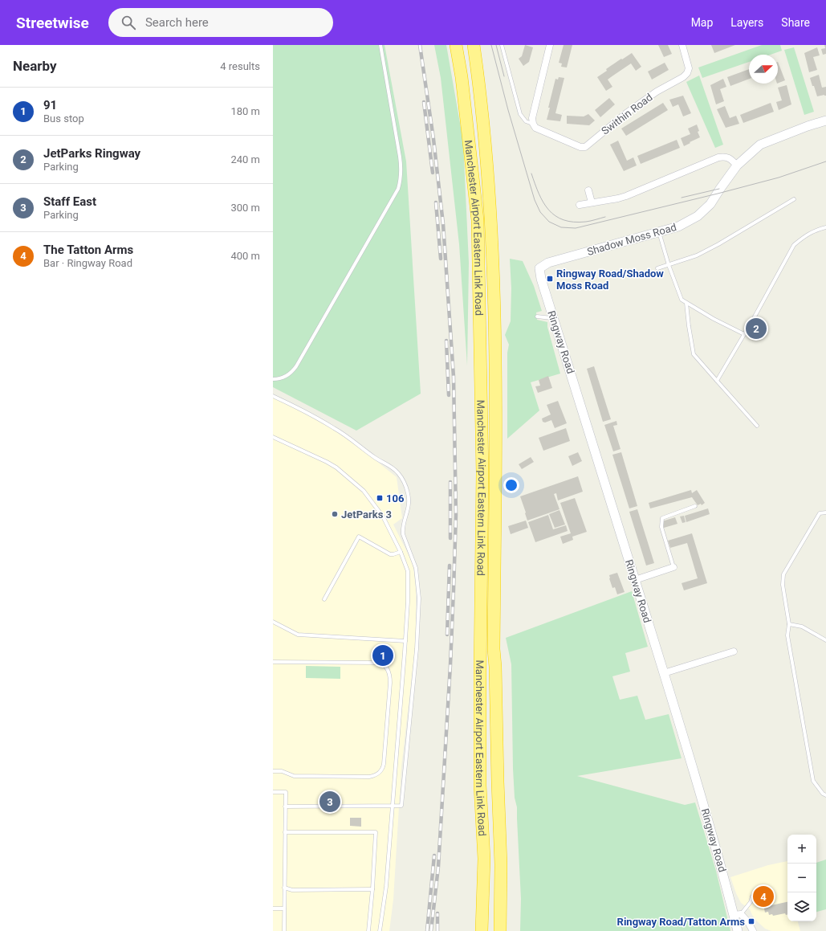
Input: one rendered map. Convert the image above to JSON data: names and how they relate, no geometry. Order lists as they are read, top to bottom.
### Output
{
  "streets": {
    "highway": ["Manchester Airport Eastern Link Road"],
    "street": ["Swithin Road", "Shadow Moss Road", "Ringway Road"]
  },
  "crossings": [
    ["Shadow Moss Road", "Ringway Road"]
  ],
  "places": {
    "transit": ["Ringway Road/Shadow Moss Road", "106", "Ringway Road/Tatton Arms"],
    "other": ["JetParks 3"]
  },
  "north": "right",
  "page": {
    "header": "Streetwise",
    "search": "Search here",
    "nav": ["Map", "Layers", "Share"],
    "heading": ["Nearby", "4 results"],
    "list": [
      {
        "mark": "1",
        "name": "91",
        "note": "Bus stop",
        "value": "180 m"
      },
      {
        "mark": "2",
        "name": "JetParks Ringway",
        "note": "Parking",
        "value": "240 m"
      },
      {
        "mark": "3",
        "name": "Staff East",
        "note": "Parking",
        "value": "300 m"
      },
      {
        "mark": "4",
        "name": "The Tatton Arms",
        "note": "Bar · Ringway Road",
        "value": "400 m"
      }
    ],
    "pins": [
      "2",
      "1",
      "3",
      "4"
    ],
    "map_buttons": ["+", "−"]
  }
}
